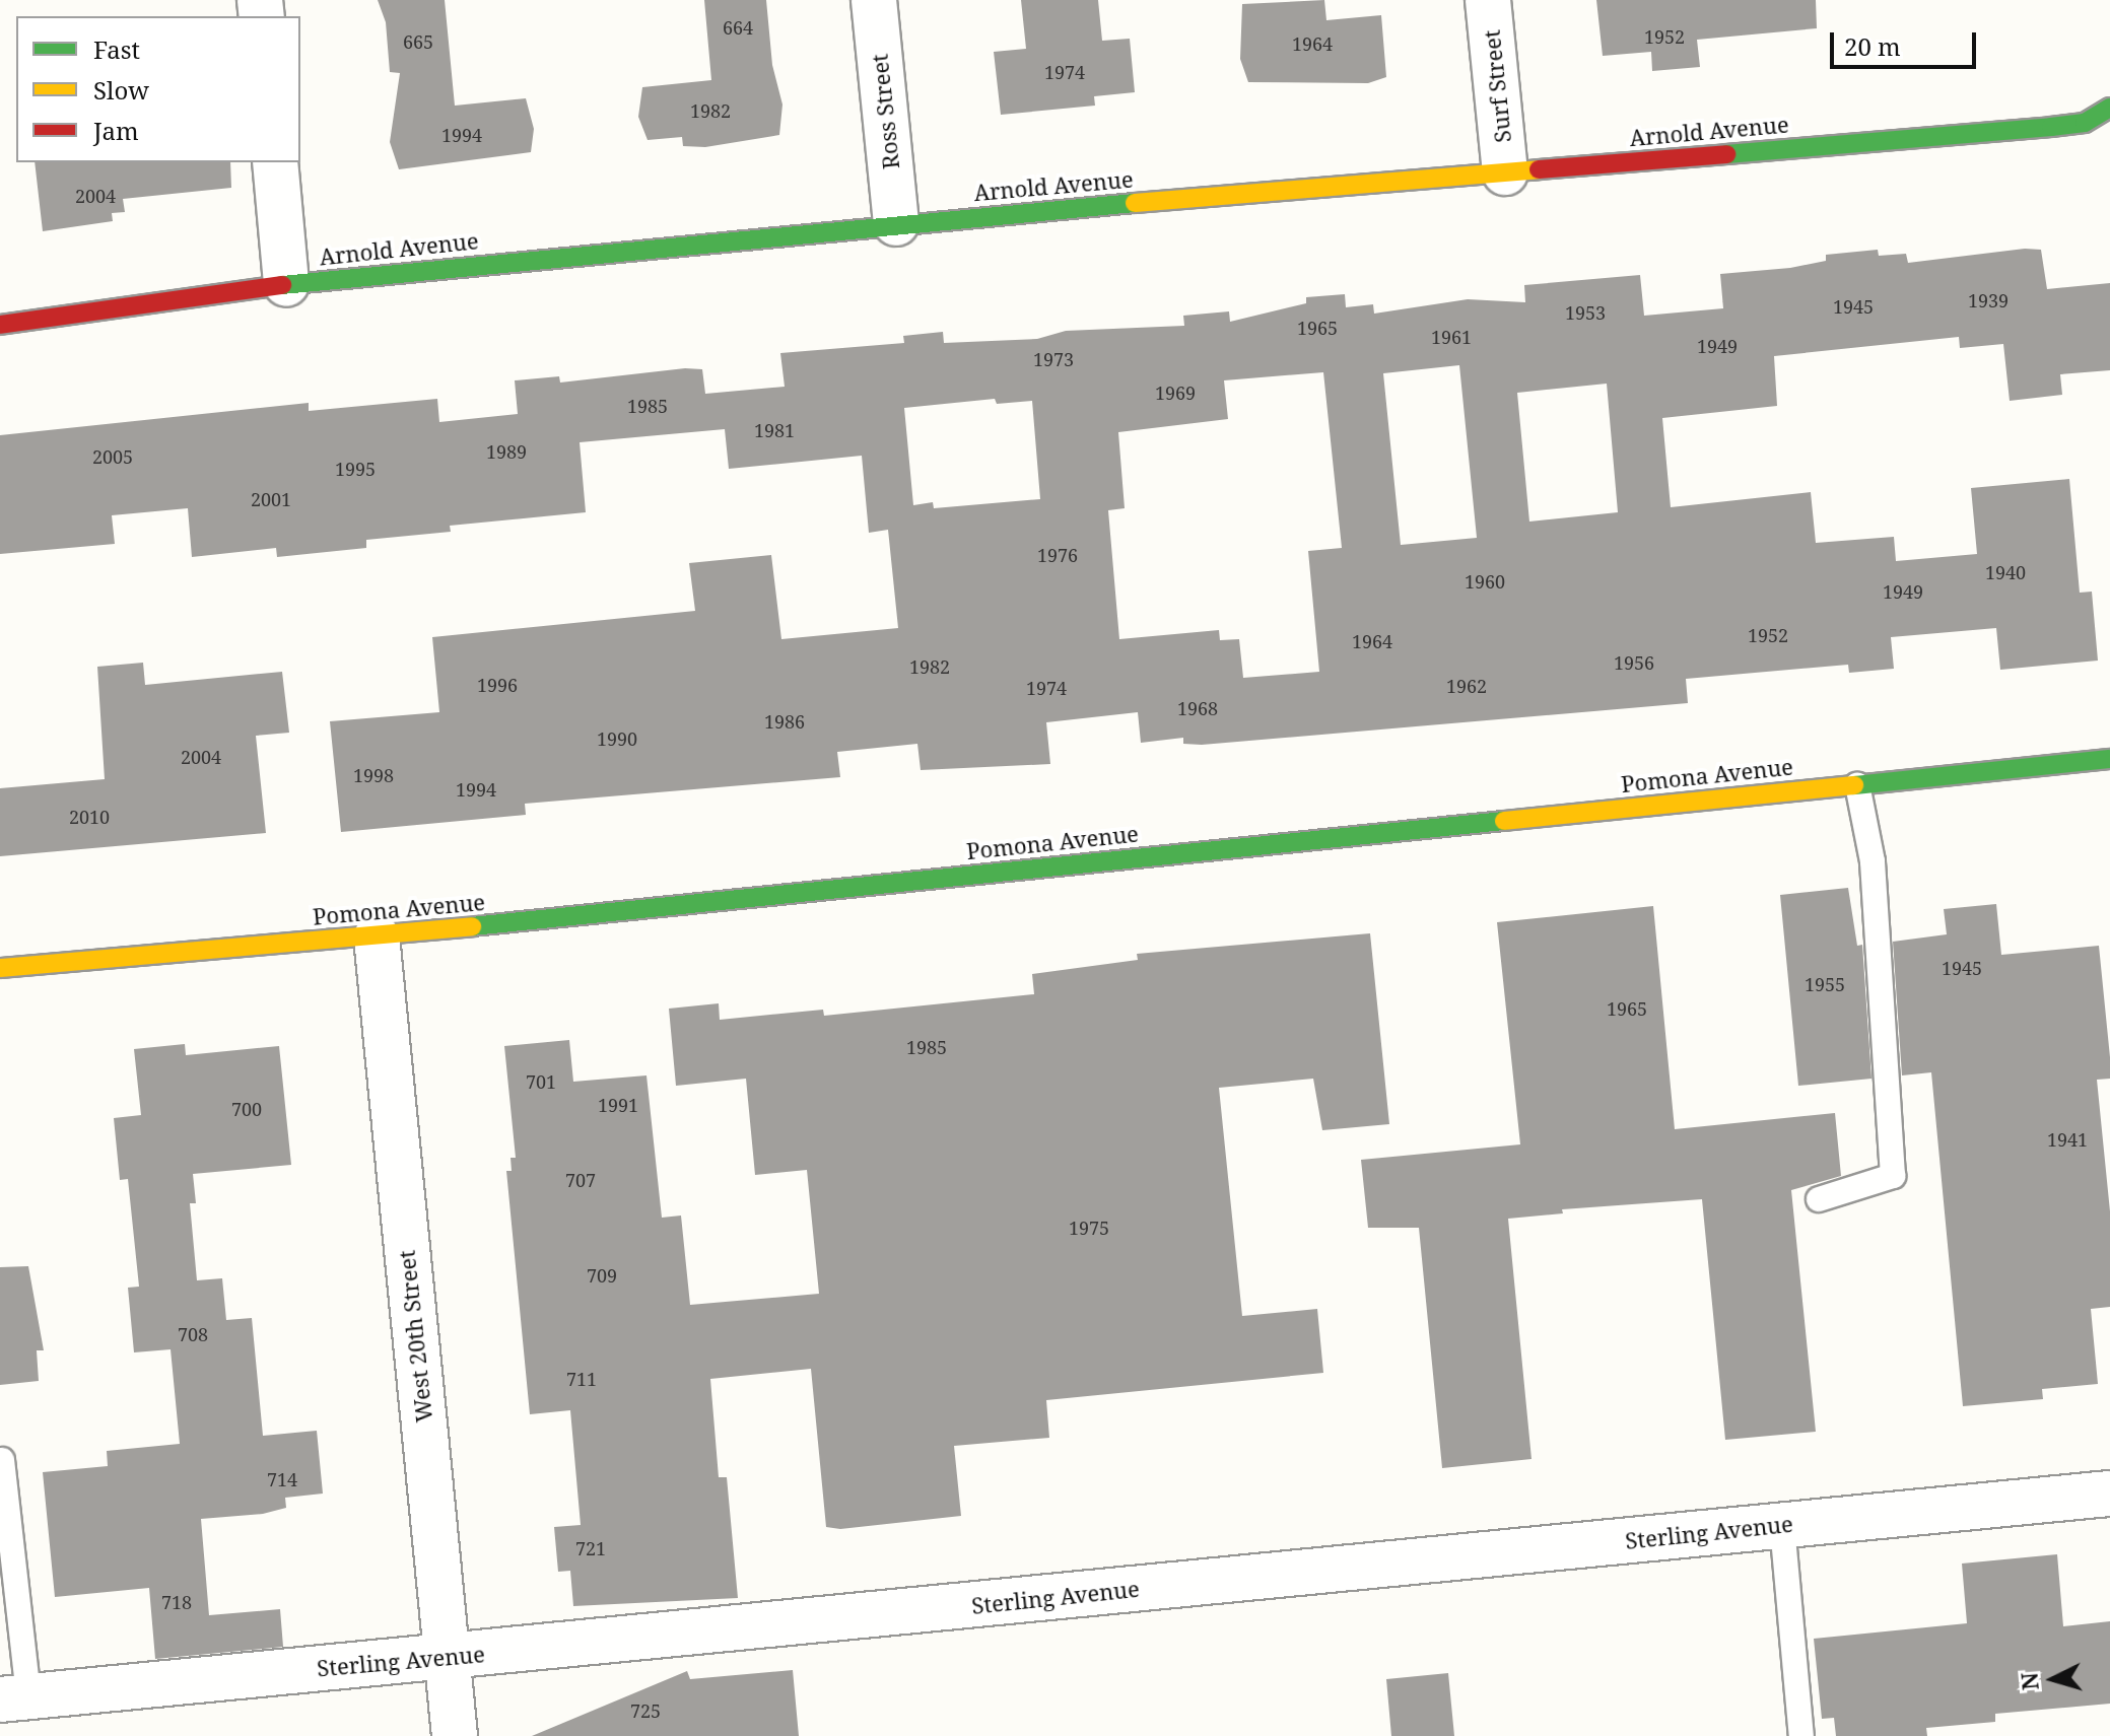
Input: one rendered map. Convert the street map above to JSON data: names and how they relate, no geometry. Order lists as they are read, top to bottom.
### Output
{
  "streets": {
    "street": [
      "Surf Street",
      "Ross Street",
      "Arnold Avenue",
      "Pomona Avenue",
      "West 20th Street",
      "Sterling Avenue"
    ]
  },
  "crossings": [
    ["Surf Street", "Arnold Avenue"],
    ["Ross Street", "Arnold Avenue"],
    ["Pomona Avenue", "West 20th Street"],
    ["West 20th Street", "Sterling Avenue"]
  ],
  "house_numbers": [
    "664",
    "1952",
    "665",
    "1964",
    "1974",
    "1982",
    "1994",
    "2004",
    "1939",
    "1945",
    "1953",
    "1965",
    "1961",
    "1949",
    "1973",
    "1969",
    "1985",
    "1981",
    "1989",
    "2005",
    "1995",
    "2001",
    "1976",
    "1940",
    "1960",
    "1949",
    "1952",
    "1964",
    "1956",
    "1982",
    "1996",
    "1962",
    "1974",
    "1968",
    "1986",
    "1990",
    "2004",
    "1998",
    "1994",
    "2010",
    "1945",
    "1955",
    "1965",
    "1985",
    "701",
    "1991",
    "700",
    "1941",
    "707",
    "1975",
    "709",
    "708",
    "711",
    "714",
    "721",
    "718",
    "725"
  ],
  "legend": ["Fast", "Slow", "Jam"],
  "scale_bar": "20 m",
  "north": "left"
}
